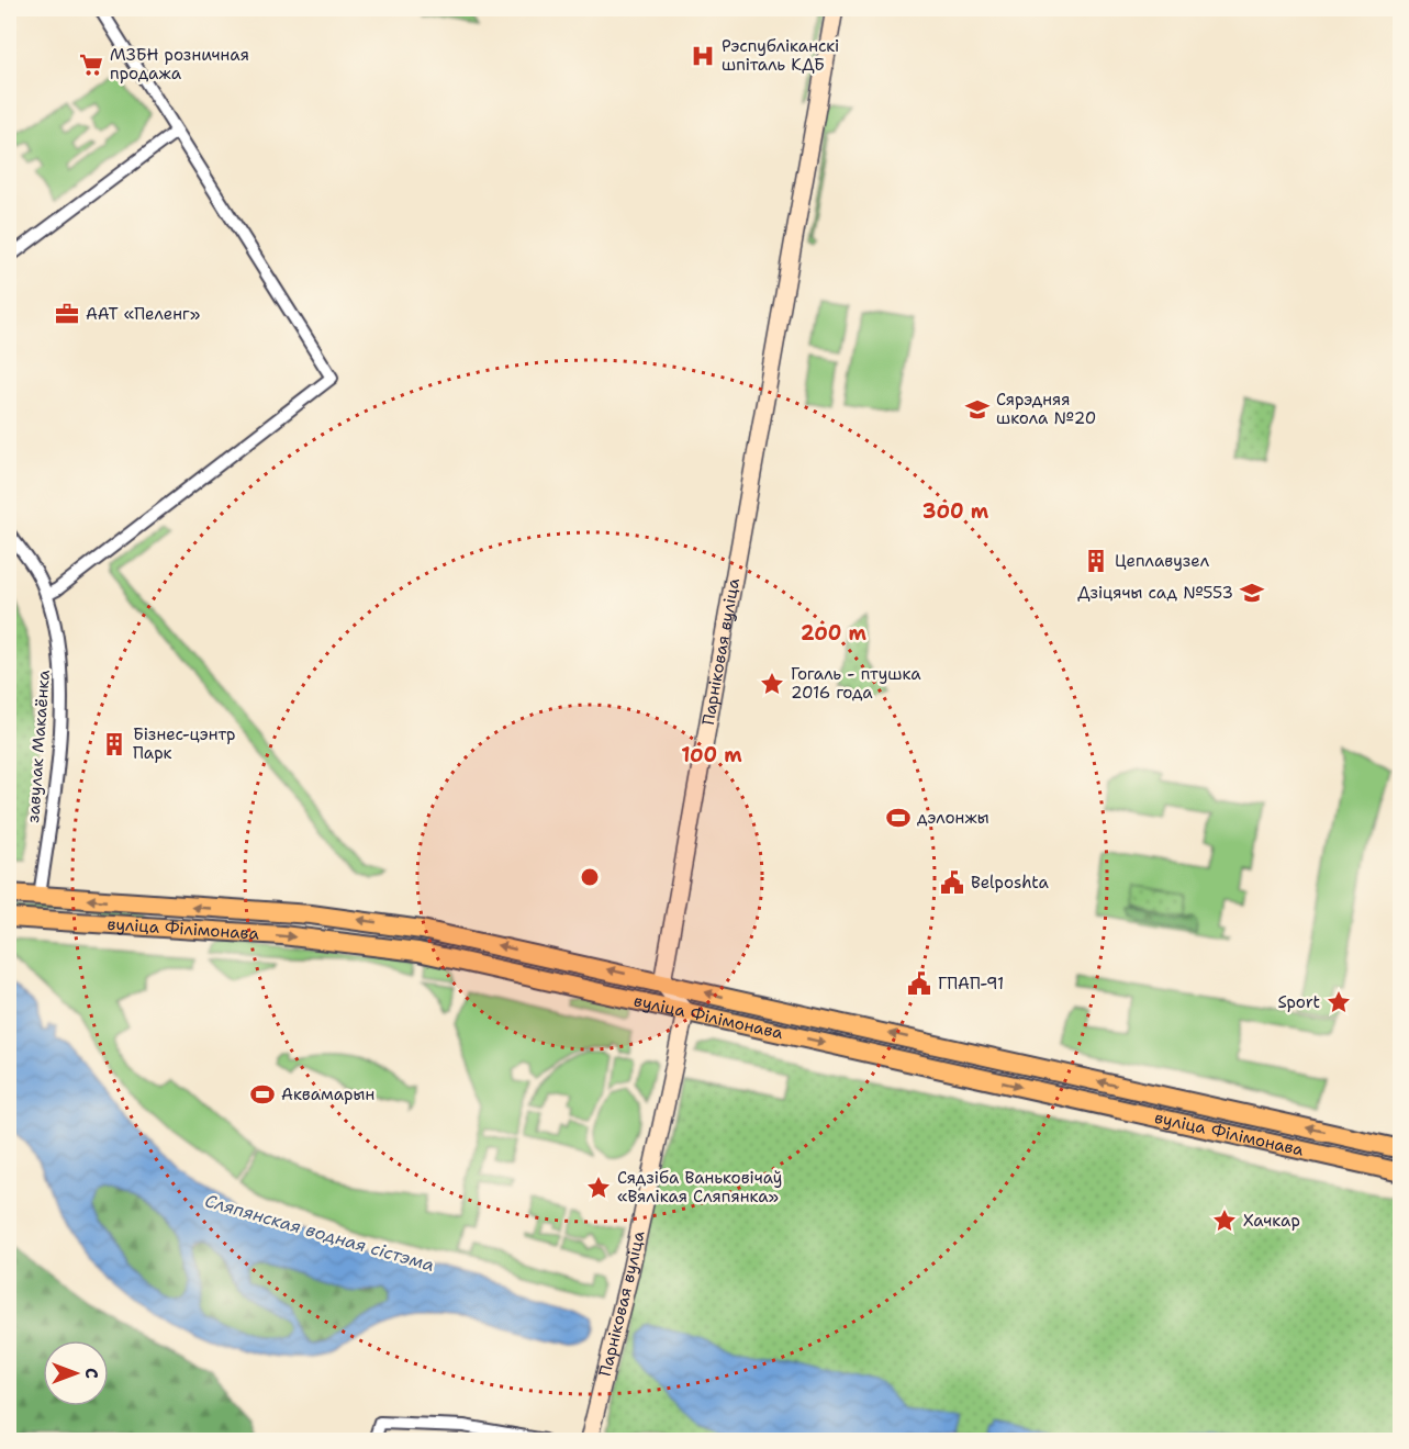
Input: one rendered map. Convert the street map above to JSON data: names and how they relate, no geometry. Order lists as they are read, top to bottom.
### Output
{
  "streets": {
    "main road": ["вуліца Філімонава"],
    "street": ["Парніковая вуліца", "завулак Макаёнка"]
  },
  "crossings": [
    ["Парніковая вуліца", "вуліца Філімонава"],
    ["завулак Макаёнка", "вуліца Філімонава"]
  ],
  "water": ["Сляпянская водная сістэма"],
  "places": {
    "hospital": ["Рэспубліканскі шпіталь КДБ"],
    "supermarket": ["МЗБН розничная продажа"],
    "office": ["ААТ «Пеленг»"],
    "school or university": ["Сярэдняя школа №20", "Дзіцячы сад №553"],
    "building": ["Цеплавузел", "Бізнес-цэнтр Парк"],
    "place": [
      "Гогаль - птушка 2016 года",
      "Sport",
      "Сядзіба Ваньковічаў «Вялікая Сляпянка»",
      "Хачкар"
    ],
    "sports": ["дэлонжы", "Аквамарын"],
    "public building": ["Belposhta", "ГПАП-91"]
  },
  "north": "right",
  "rings": ["300 m", "200 m", "100 m"]
}
